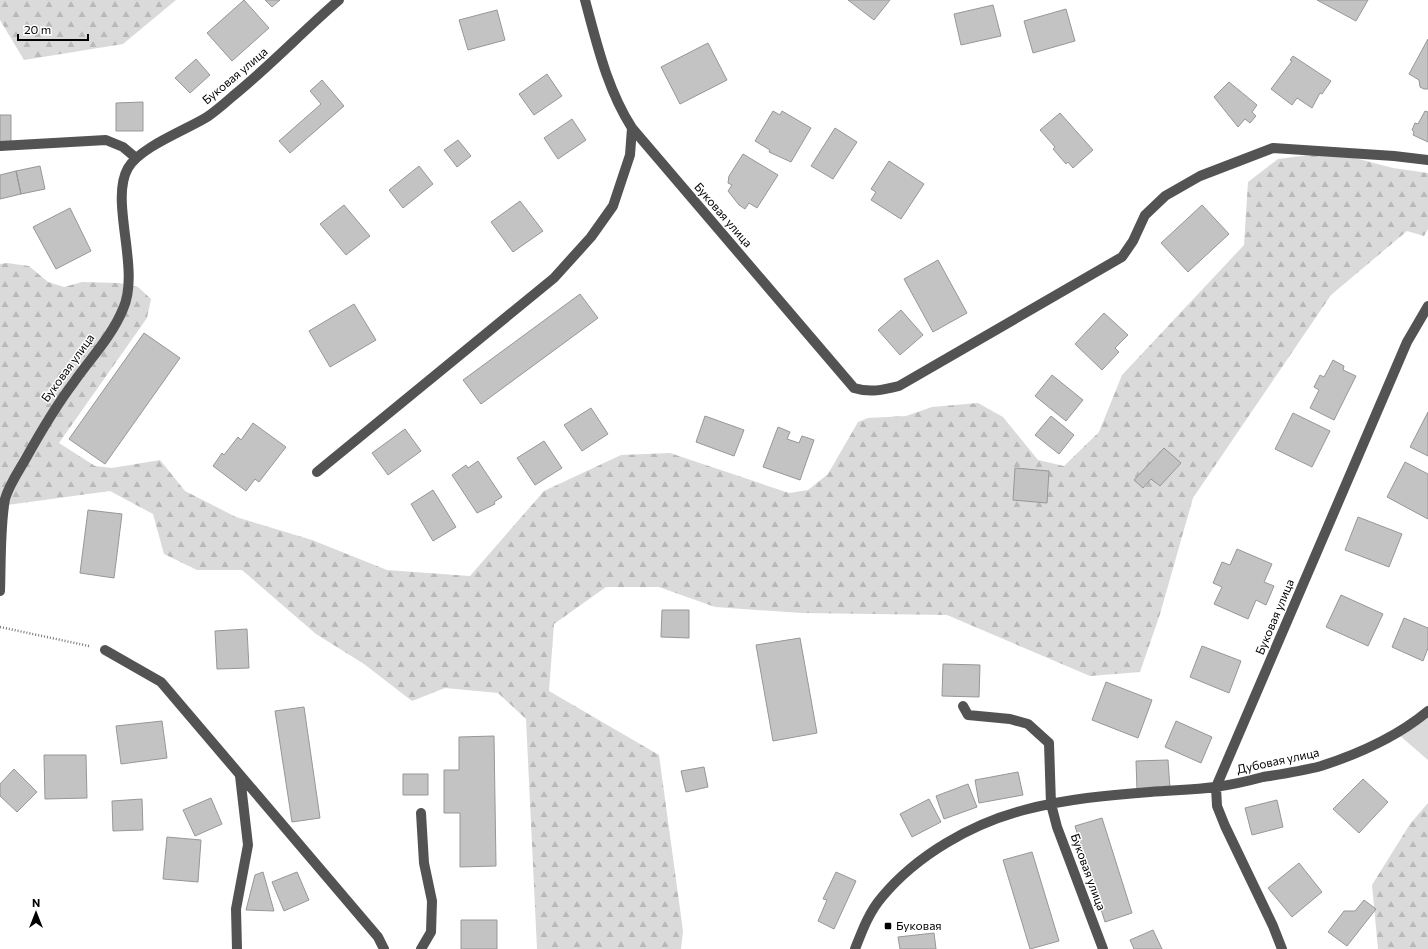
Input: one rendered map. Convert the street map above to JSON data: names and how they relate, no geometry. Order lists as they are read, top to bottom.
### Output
{
  "streets": {
    "street": ["Буковая улица", "Дубовая улица"]
  },
  "crossings": [
    ["Буковая улица", "Дубовая улица"]
  ],
  "places": {
    "transit": ["Буковая"]
  },
  "scale_bar": "20 m",
  "north": "top"
}
